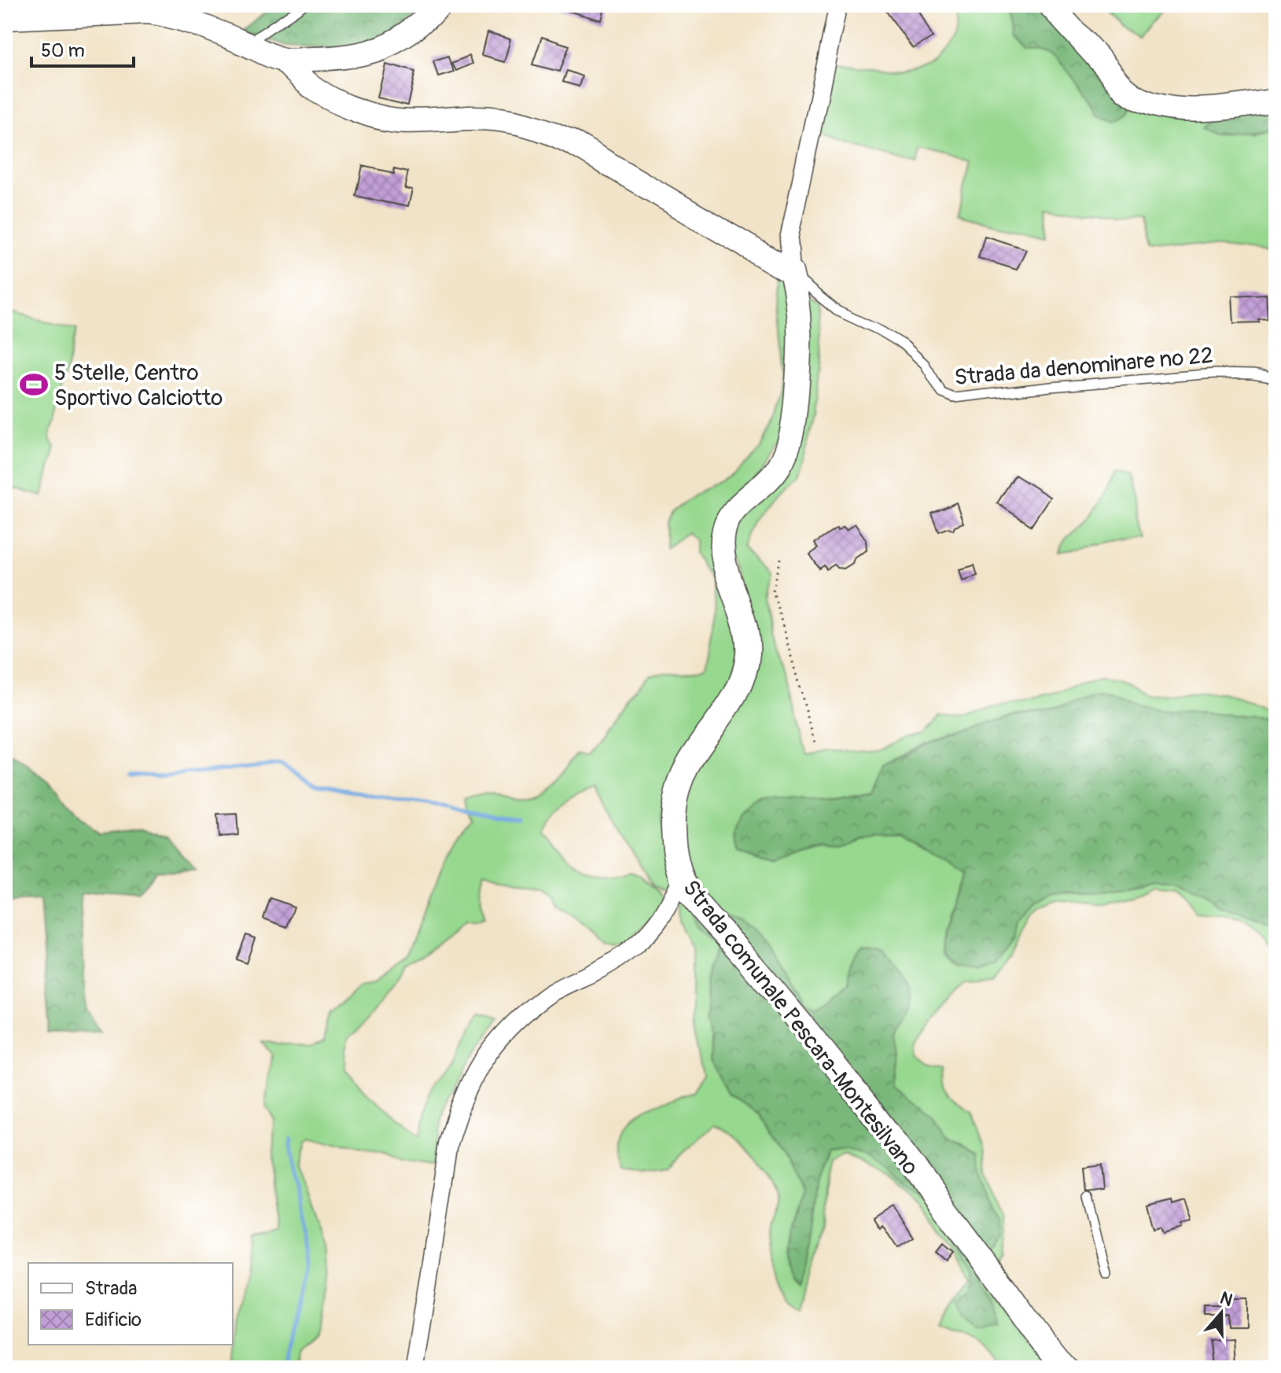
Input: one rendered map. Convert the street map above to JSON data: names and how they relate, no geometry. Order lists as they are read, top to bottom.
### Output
{
  "streets": {
    "street": ["Strada comunale Pescara-Montesilvano"],
    "lane": ["Strada da denominare nº 22"]
  },
  "crossings": [
    ["Strada da denominare nº 22", "Strada comunale Pescara-Montesilvano"]
  ],
  "places": {
    "sports": ["5 Stelle, Centro Sportivo Calciotto"]
  },
  "legend": ["Strada", "Edificio"],
  "scale_bar": "50 m",
  "north": "top"
}
